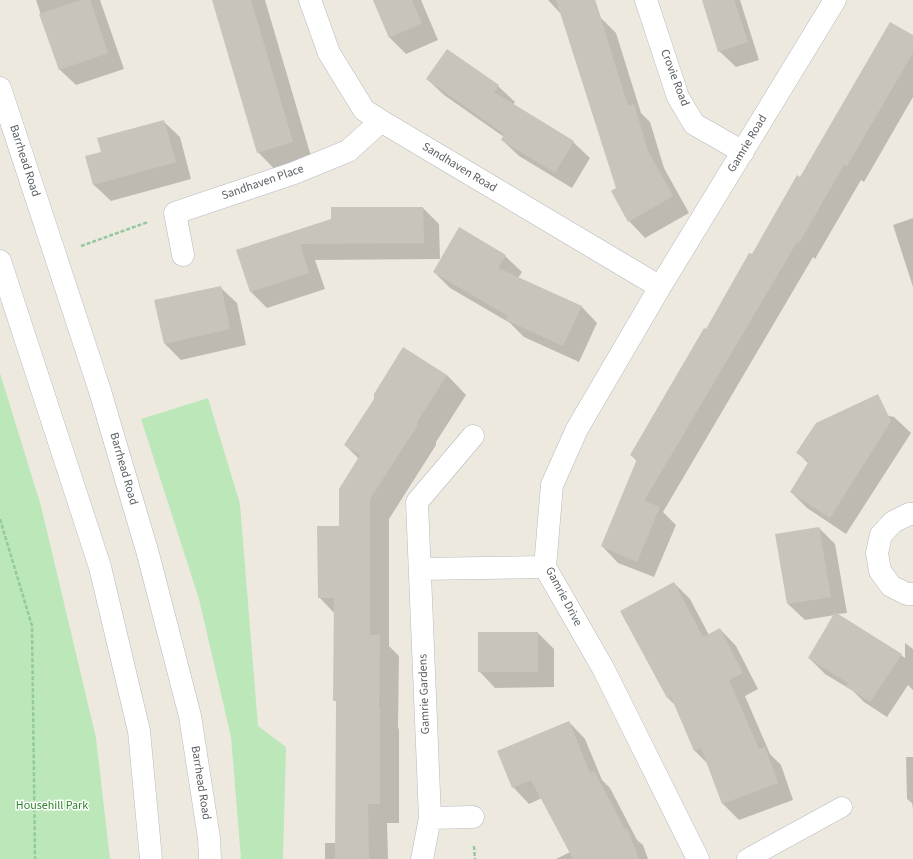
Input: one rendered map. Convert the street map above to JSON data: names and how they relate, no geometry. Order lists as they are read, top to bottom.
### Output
{
  "streets": {
    "street": [
      "Crovie Road",
      "Gamrie Road",
      "Barrhead Road",
      "Sandhaven Road",
      "Sandhaven Place",
      "Gamrie Drive",
      "Gamrie Gardens"
    ]
  },
  "crossings": [
    ["Crovie Road", "Gamrie Road"],
    ["Gamrie Road", "Sandhaven Road"],
    ["Gamrie Road", "Gamrie Drive"],
    ["Sandhaven Road", "Sandhaven Place"],
    ["Sandhaven Road", "Gamrie Drive"]
  ],
  "parks": ["Househill Park"]
}
